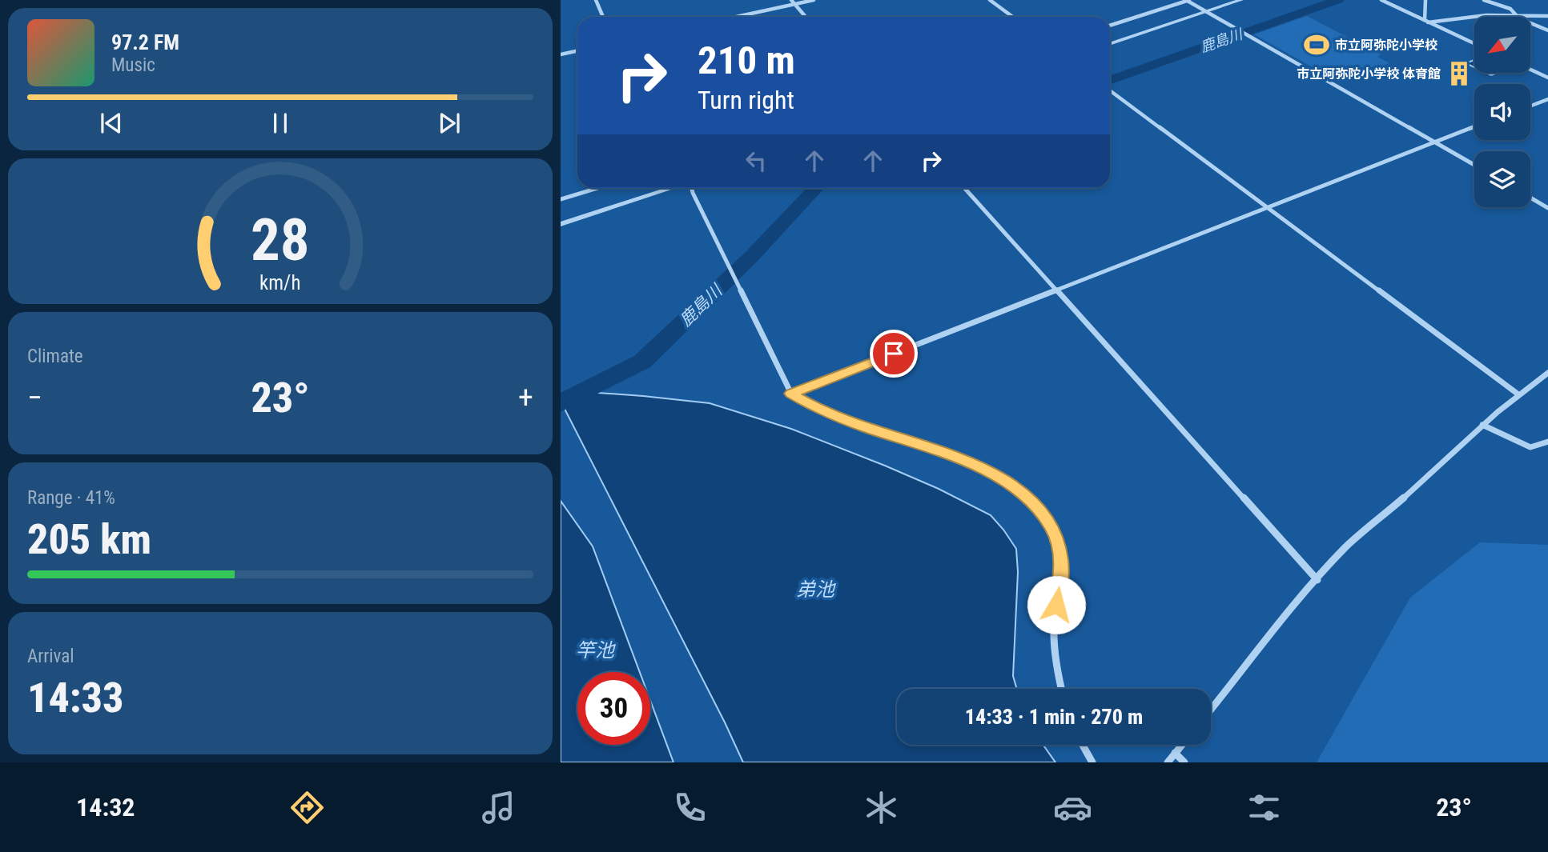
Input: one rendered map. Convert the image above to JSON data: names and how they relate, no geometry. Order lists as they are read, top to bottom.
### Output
{
  "water": ["鹿島川", "弟池", "竿池"],
  "places": {
    "sports": ["市立阿弥陀小学校"],
    "building": ["市立阿弥陀小学校 体育館"]
  },
  "north": "bottom left",
  "page": {
    "turn": ["210 m", "Turn right"],
    "song": ["97.2 FM", "Music"],
    "tile": [
      "Climate",
      ["Range · 41%", "205 km"],
      ["Arrival", "14:33"]
    ],
    "heat": ["−", "23°", "+"],
    "limit": "30",
    "trip": "14:33 · 1 min · 270 m",
    "tabs": ["14:32", "23°"],
    "gauge": ["28", "km/h"]
  }
}
